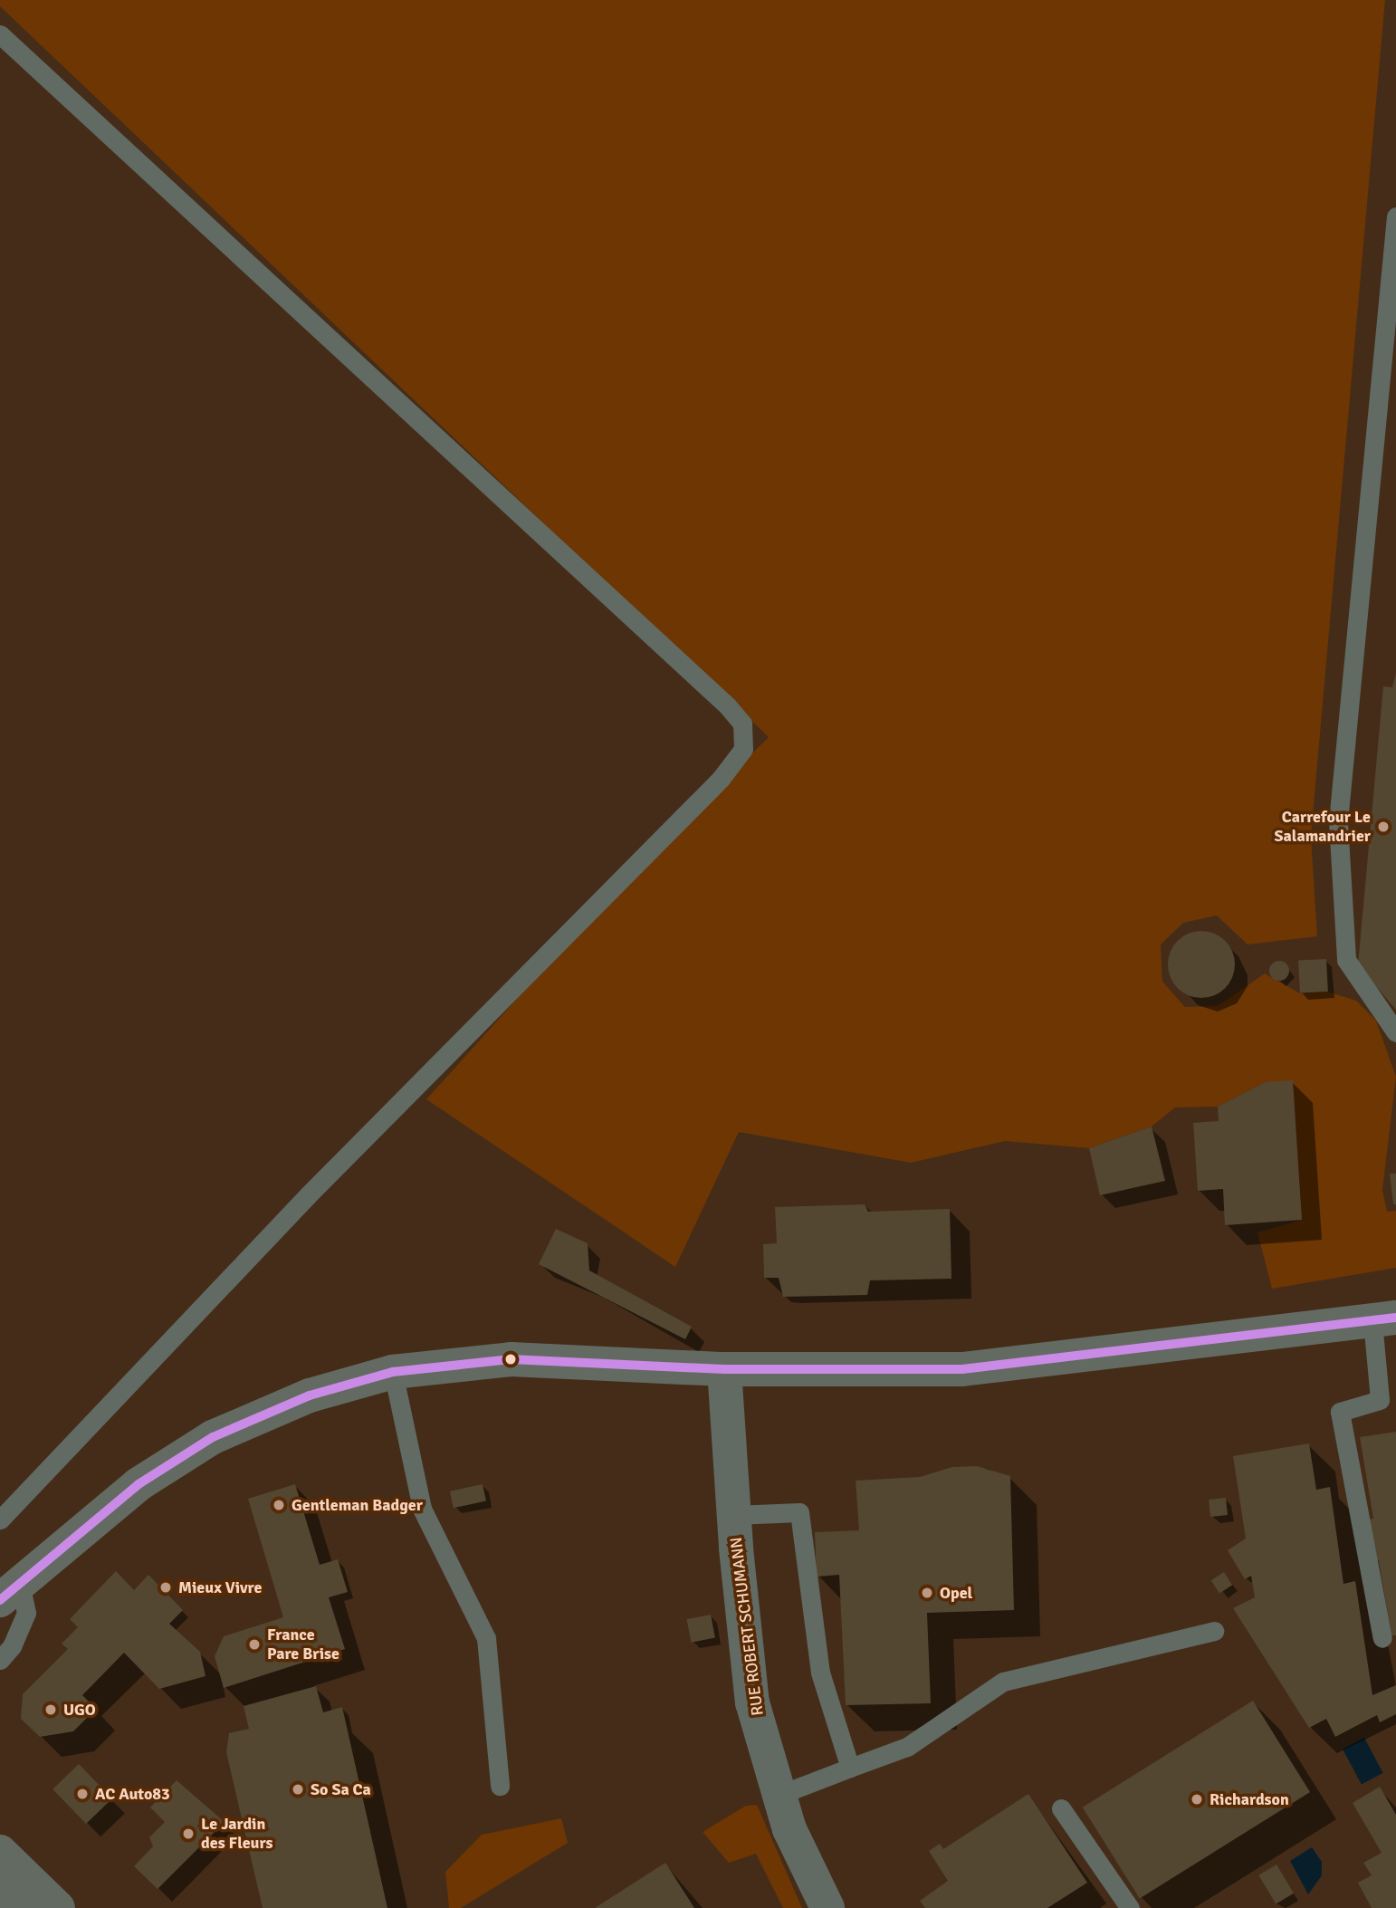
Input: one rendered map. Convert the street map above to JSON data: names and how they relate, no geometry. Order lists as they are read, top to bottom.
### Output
{
  "streets": {
    "street": ["RUE ROBERT SCHUMANN"]
  },
  "places": [
    "Carrefour Le Salamandrier",
    "Gentleman Badger",
    "Mieux Vivre",
    "Opel",
    "France Pare Brise",
    "UGO",
    "So Sa Ca",
    "AC Auto83",
    "Richardson",
    "Le Jardin des Fleurs"
  ]
}
